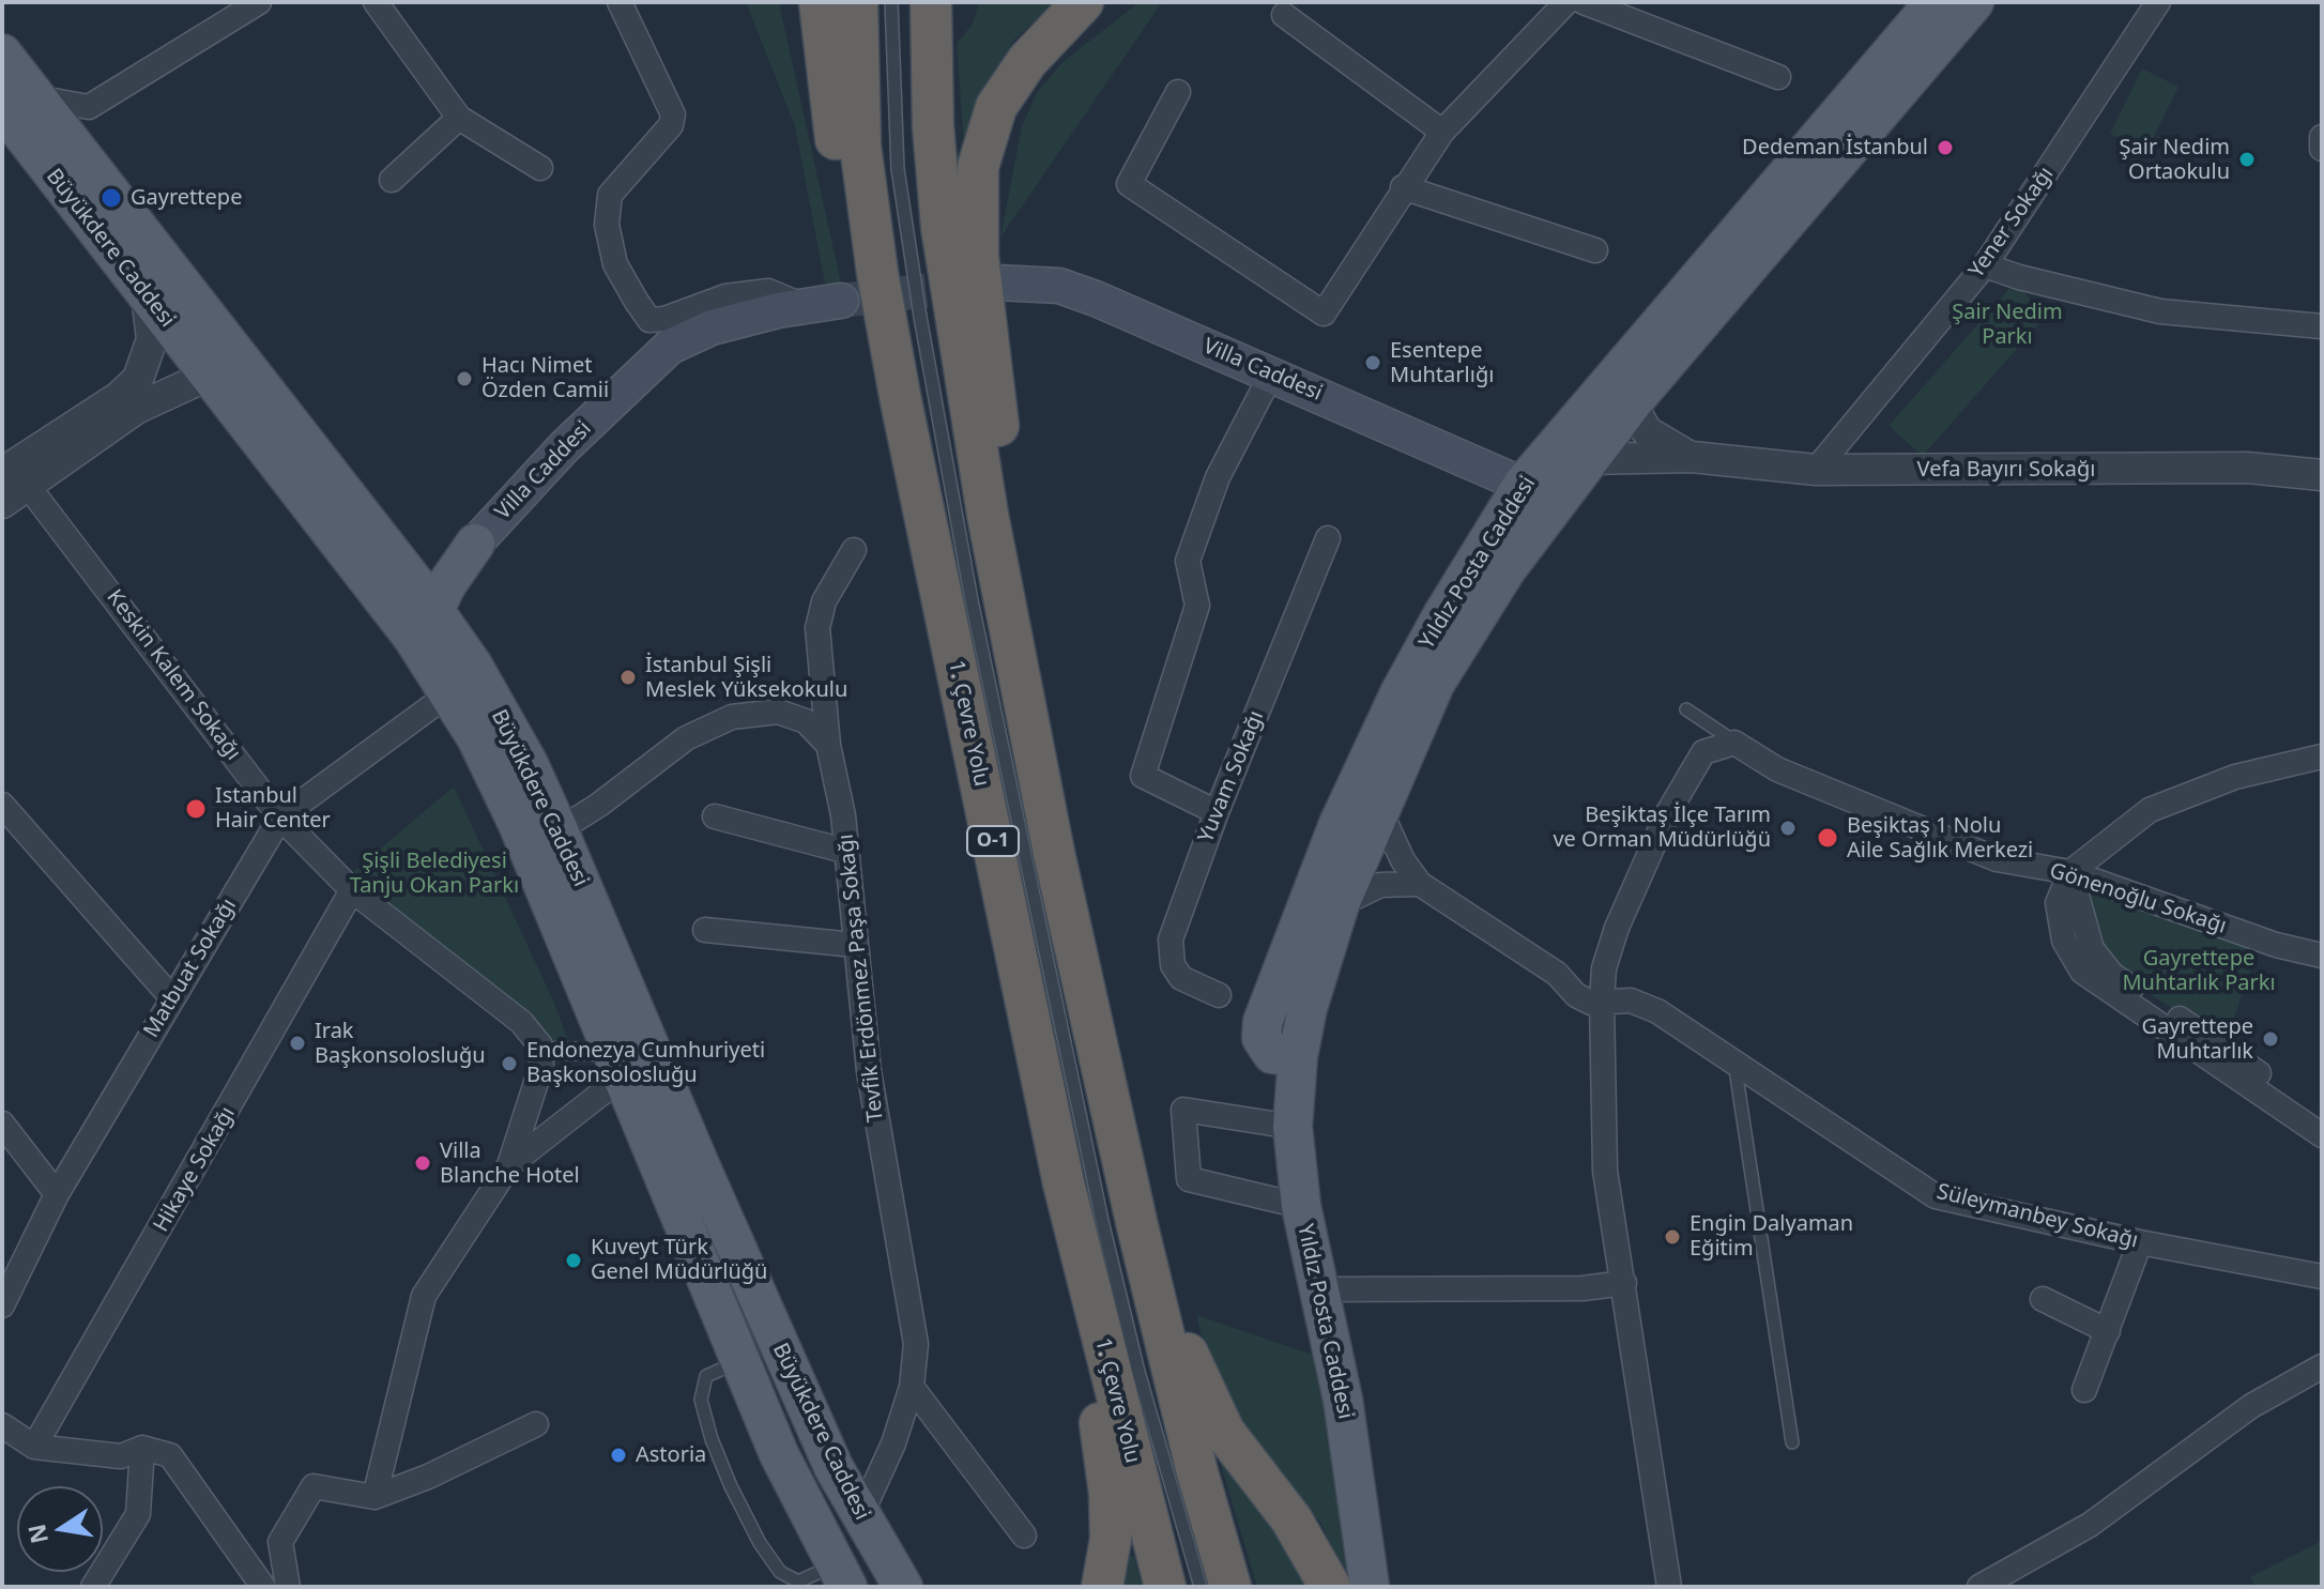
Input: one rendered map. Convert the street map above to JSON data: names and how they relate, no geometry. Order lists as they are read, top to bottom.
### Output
{
  "streets": {
    "highway": ["1. Çevre Yolu", "O-1"],
    "main road": ["Büyükdere Caddesi", "Villa Caddesi", "Yıldız Posta Caddesi"],
    "street": [
      "Yener Sokağı",
      "Vefa Bayırı Sokağı",
      "Keskin Kalem Sokağı",
      "Yuvam Sokağı",
      "Gönenoğlu Sokağı",
      "Matbuat Sokağı",
      "Tevfik Erdönmez Paşa Sokağı",
      "Hikaye Sokağı",
      "Süleymanbey Sokağı"
    ]
  },
  "crossings": [
    ["Yener Sokağı", "Vefa Bayırı Sokağı"],
    ["Büyükdere Caddesi", "Matbuat Sokağı"],
    ["Büyükdere Caddesi", "Tevfik Erdönmez Paşa Sokağı"],
    ["Villa Caddesi", "Yıldız Posta Caddesi"],
    ["Yıldız Posta Caddesi", "Süleymanbey Sokağı"],
    ["Keskin Kalem Sokağı", "Matbuat Sokağı"],
    ["Keskin Kalem Sokağı", "Hikaye Sokağı"]
  ],
  "parks": ["Şair Nedim Parkı", "Şişli Belediyesi Tanju Okan Parkı", "Gayrettepe Muhtarlık Parkı"],
  "places": [
    "Dedeman İstanbul",
    "Şair Nedim Ortaokulu",
    "Gayrettepe",
    "Esentepe Muhtarlığı",
    "Hacı Nimet Özden Camii",
    "İstanbul Şişli Meslek Yüksekokulu",
    "Istanbul Hair Center",
    "Beşiktaş İlçe Tarım ve Orman Müdürlüğü",
    "Beşiktaş 1 Nolu Aile Sağlık Merkezi",
    "Gayrettepe Muhtarlık",
    "Irak Başkonsolosluğu",
    "Endonezya Cumhuriyeti Başkonsolosluğu",
    "Villa Blanche Hotel",
    "Engin Dalyaman Eğitim",
    "Kuveyt Türk Genel Müdürlüğü",
    "Astoria"
  ],
  "north": "left"
}
